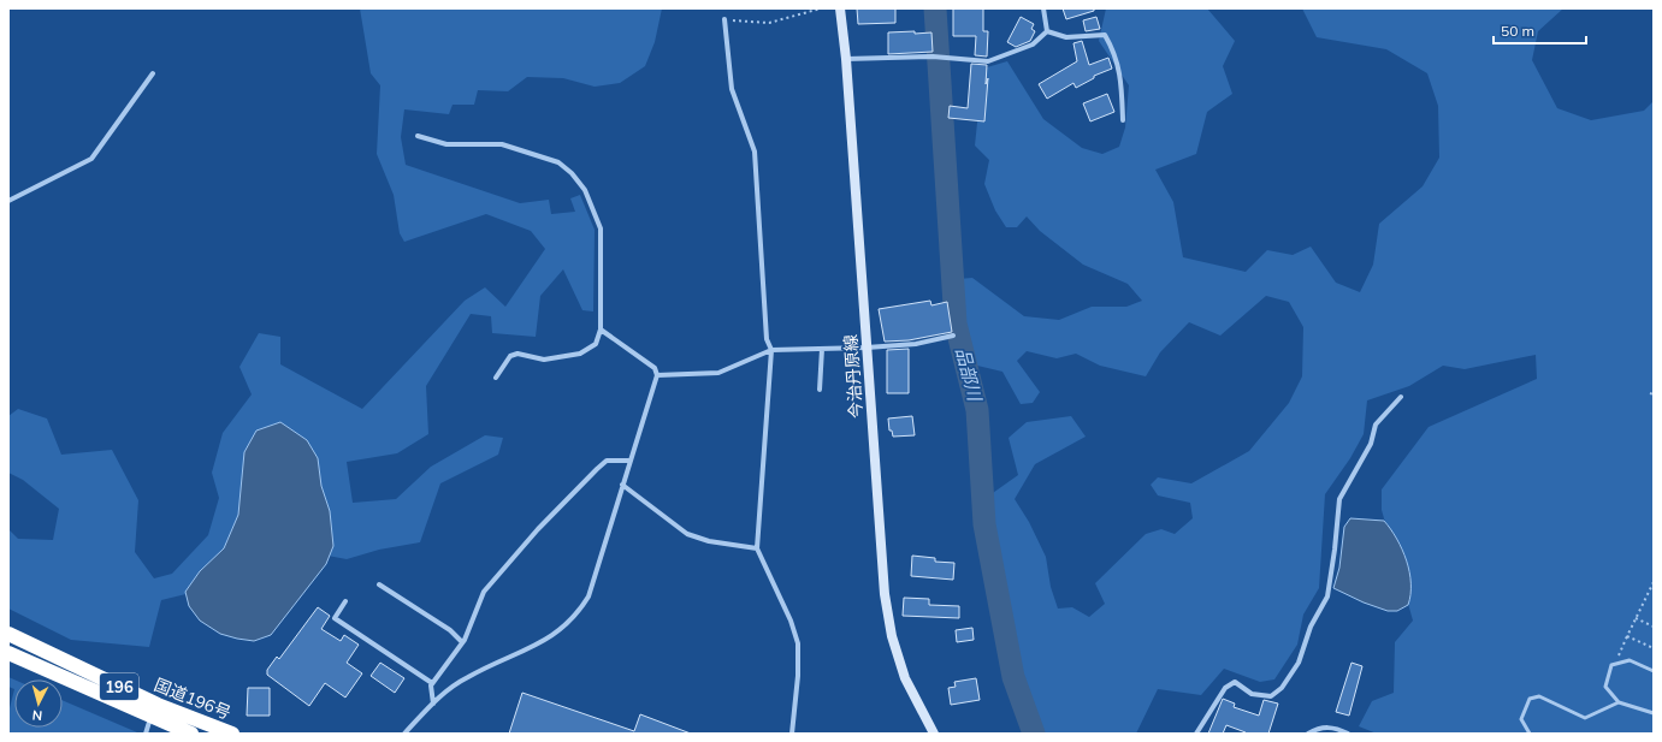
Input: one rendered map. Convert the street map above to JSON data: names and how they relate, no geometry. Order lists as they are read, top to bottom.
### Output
{
  "streets": {
    "highway": ["196", "国道196号"],
    "main road": ["今治丹原線"]
  },
  "water": ["品部川"],
  "scale_bar": "50 m",
  "north": "bottom"
}
